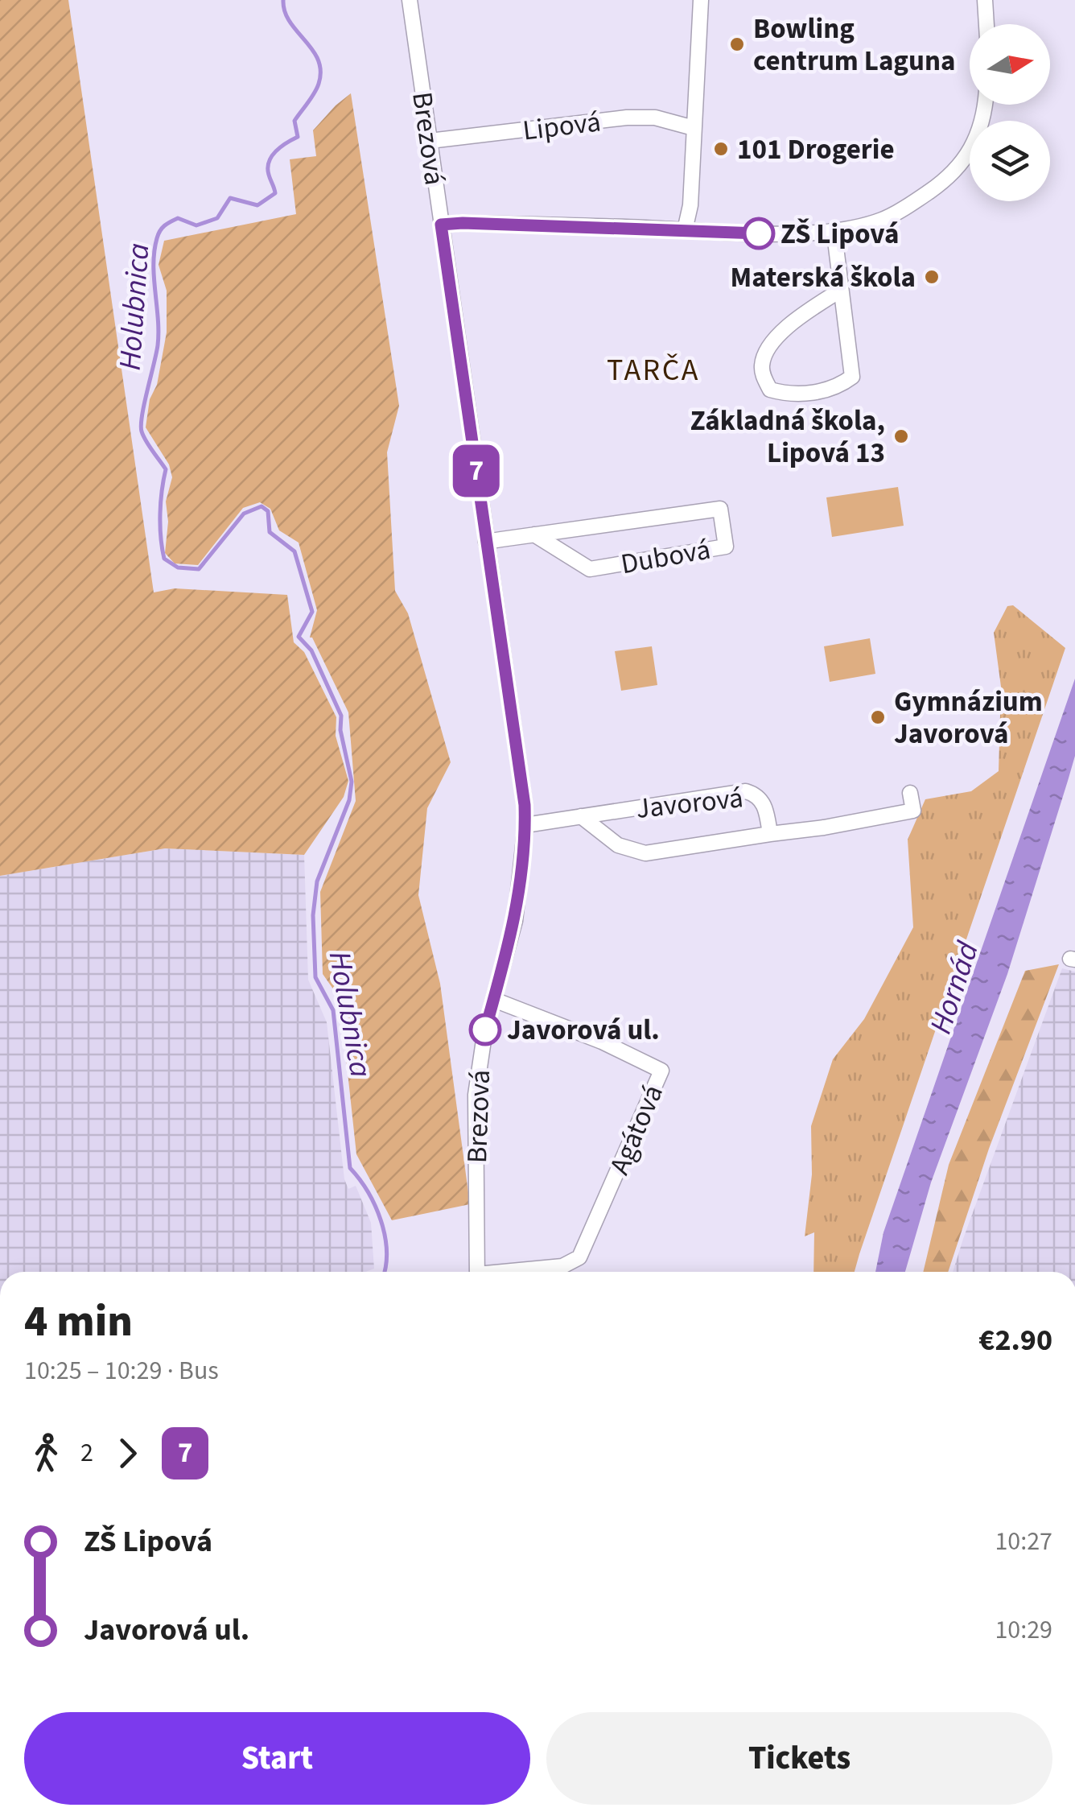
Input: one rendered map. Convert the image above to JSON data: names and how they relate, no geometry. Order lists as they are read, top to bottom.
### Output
{
  "streets": {
    "street": [
      "Lipová",
      "Brezová",
      "Dubová",
      "Javorová",
      "Agátová"
    ]
  },
  "crossings": [
    ["Lipová", "Brezová"],
    ["Brezová", "Dubová"],
    ["Brezová", "Javorová"],
    ["Brezová", "Agátová"]
  ],
  "districts": ["TARČA"],
  "water": ["Holubnica", "Hornád"],
  "places": [
    "Bowling centrum Laguna",
    "101 Drogerie",
    "ZŠ Lipová",
    "Materská škola",
    "Základná škola, Lipová 13",
    "Gymnázium Javorová",
    "Javorová ul."
  ],
  "lines": ["bus line 7"],
  "north": "right",
  "page": {
    "on_map": "7",
    "heading": ["4 min", "10:25 – 10:29 · Bus", "€2.90"],
    "legs": ["2", "7"],
    "list": [
      {
        "name": "ZŠ Lipová",
        "value": "10:27"
      },
      {
        "name": "Javorová ul.",
        "value": "10:29"
      }
    ],
    "buttons": ["Start", "Tickets"]
  }
}
